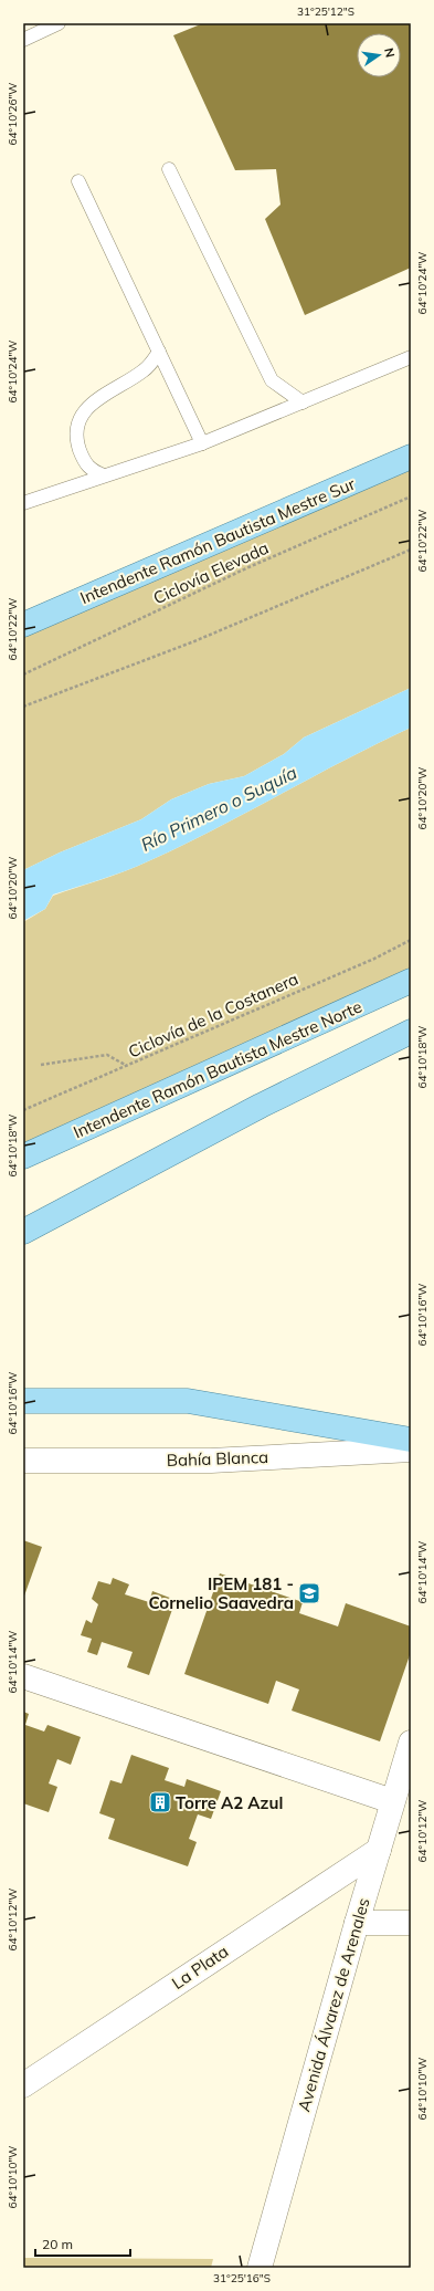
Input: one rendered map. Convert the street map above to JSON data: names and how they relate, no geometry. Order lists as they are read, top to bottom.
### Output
{
  "streets": {
    "main road": ["Intendente Ramón Bautista Mestre Sur", "Intendente Ramón Bautista Mestre Norte"],
    "street": ["Bahía Blanca", "La Plata", "Avenida Álvarez de Arenales"],
    "path": ["Ciclovía Elevada", "Ciclovía de la Costanera"]
  },
  "crossings": [
    ["La Plata", "Avenida Álvarez de Arenales"]
  ],
  "water": ["Río Primero o Suquía"],
  "places": {
    "school or university": ["IPEM 181 - Cornelio Saavedra"],
    "building": ["Torre A2 Azul"]
  },
  "scale_bar": "20 m",
  "north": "right",
  "coordinates": [
    "31°25'12\"S",
    "64°10'26\"W",
    "64°10'24\"W",
    "64°10'22\"W",
    "64°10'20\"W",
    "64°10'18\"W",
    "64°10'16\"W",
    "64°10'14\"W",
    "64°10'12\"W",
    "64°10'10\"W",
    "31°25'16\"S"
  ]
}
